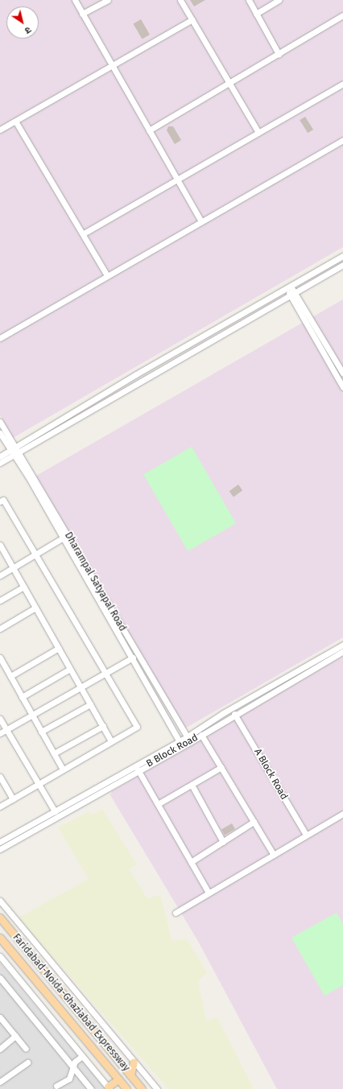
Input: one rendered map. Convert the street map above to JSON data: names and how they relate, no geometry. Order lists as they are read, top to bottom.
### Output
{
  "streets": {
    "main road": ["Faridabad-Noida-Ghaziabad Expressway"],
    "street": ["Dharampal Satyapal Road", "B Block Road", "A Block Road"]
  },
  "crossings": [
    ["Dharampal Satyapal Road", "B Block Road"],
    ["B Block Road", "A Block Road"]
  ],
  "north": "bottom right"
}
